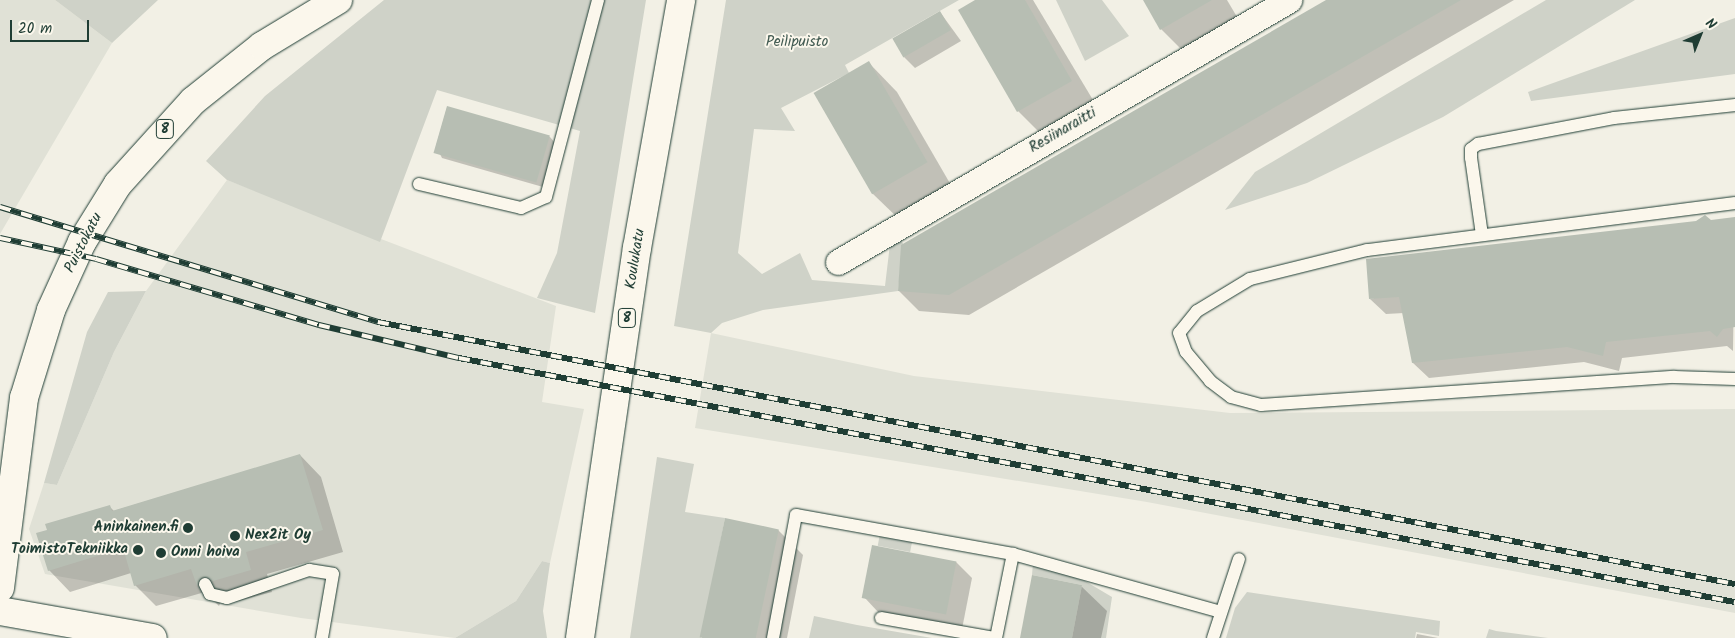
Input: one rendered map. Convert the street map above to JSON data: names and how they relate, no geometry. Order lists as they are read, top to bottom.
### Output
{
  "streets": {
    "main road": ["8", "Puistokatu", "Koulukatu"],
    "street": ["Resiinaraitti"]
  },
  "parks": ["Peilipuisto"],
  "places": [
    "Aninkainen.fi",
    "Nex2it Oy",
    "ToimistoTekniikka",
    "Onni hoiva"
  ],
  "scale_bar": "20 m",
  "north": "top right"
}
